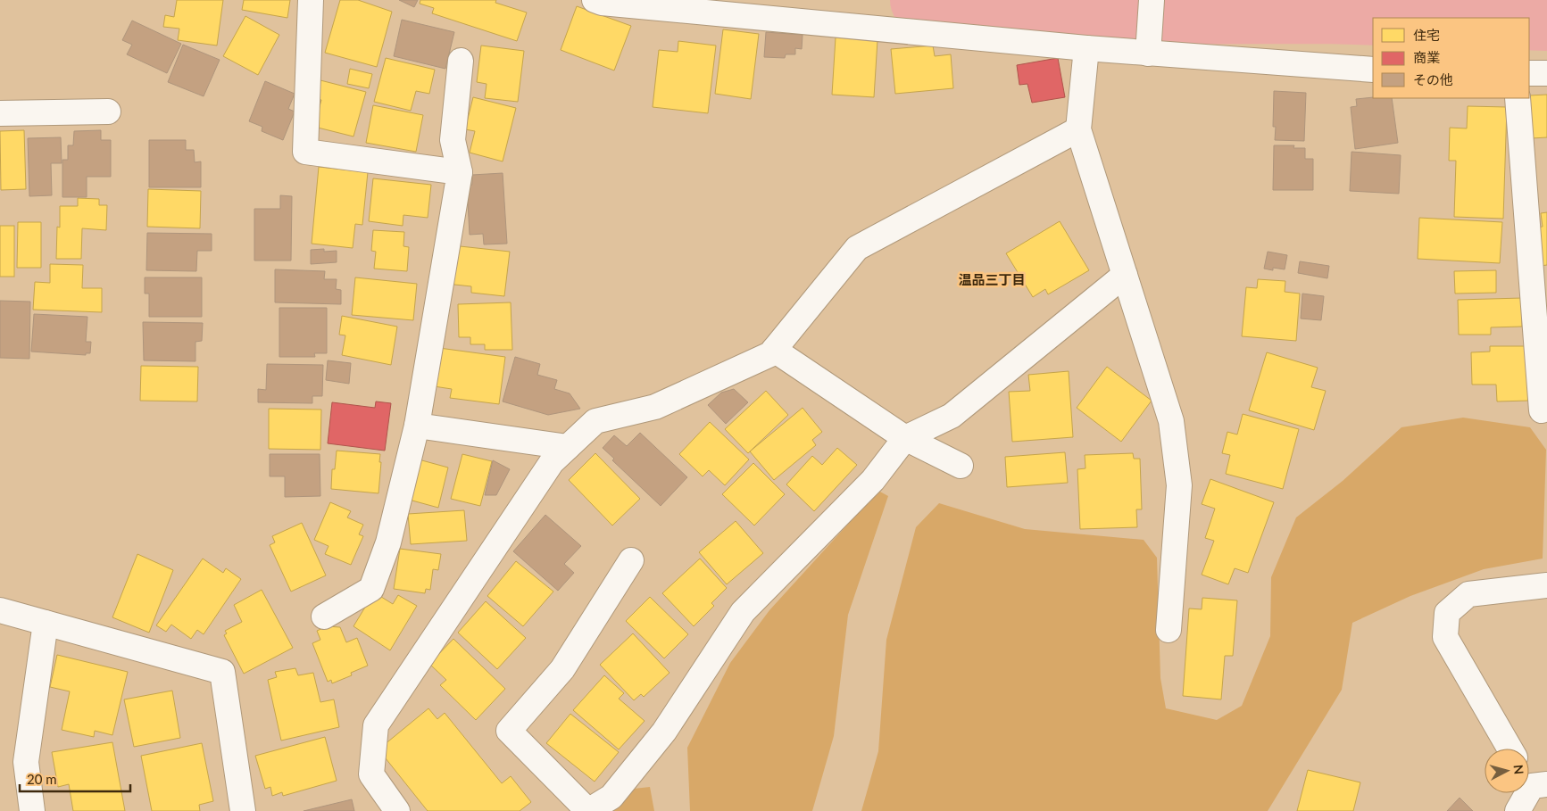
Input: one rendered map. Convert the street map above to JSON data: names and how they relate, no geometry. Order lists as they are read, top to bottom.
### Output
{
  "districts": ["温品三丁目"],
  "legend": ["住宅", "商業", "その他"],
  "scale_bar": "20 m",
  "north": "right"
}
